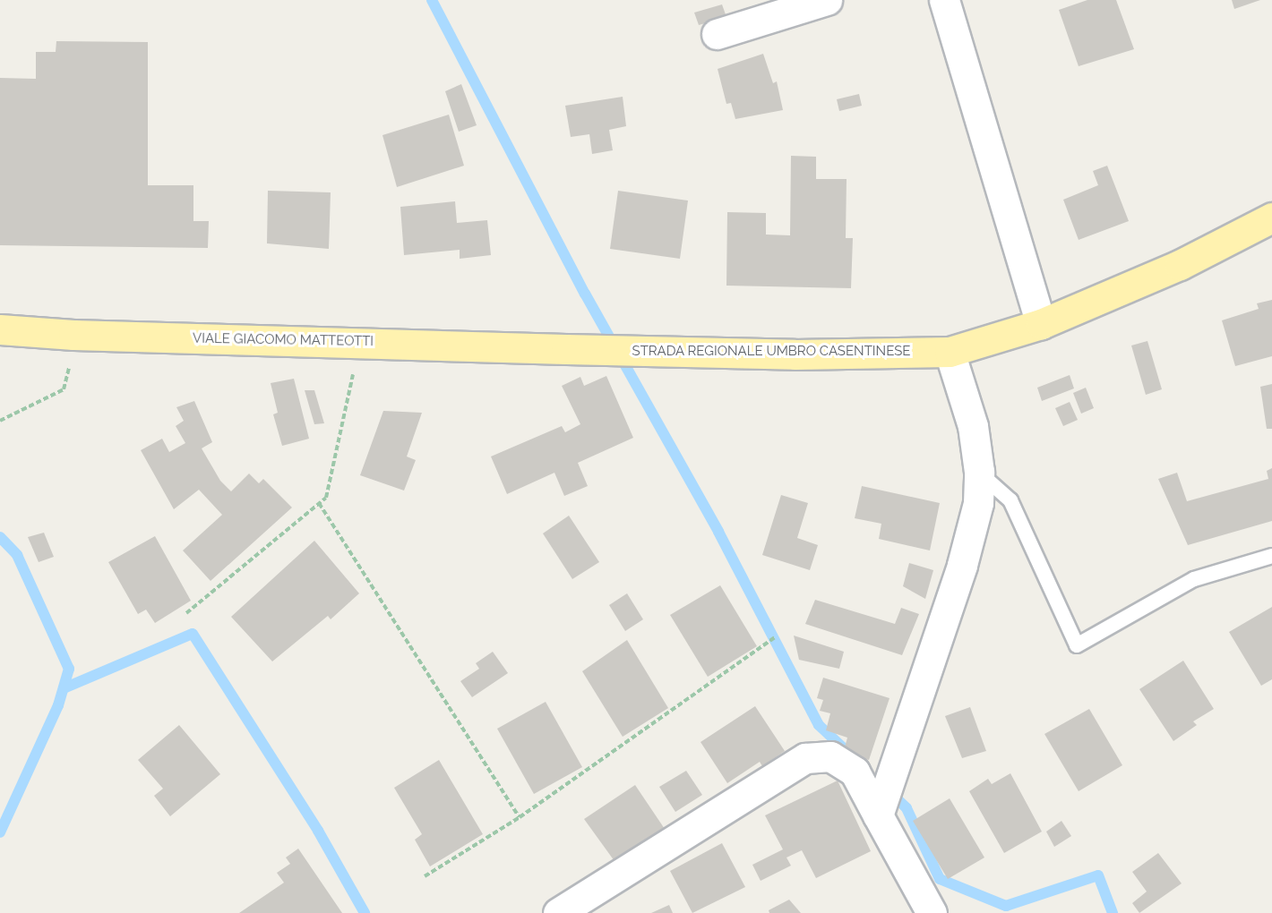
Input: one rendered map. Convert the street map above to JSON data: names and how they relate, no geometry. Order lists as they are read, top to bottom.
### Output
{
  "streets": {
    "main road": ["VIALE GIACOMO MATTEOTTI", "STRADA REGIONALE UMBRO CASENTINESE"]
  },
  "crossings": [
    ["VIALE GIACOMO MATTEOTTI", "STRADA REGIONALE UMBRO CASENTINESE"]
  ]
}
